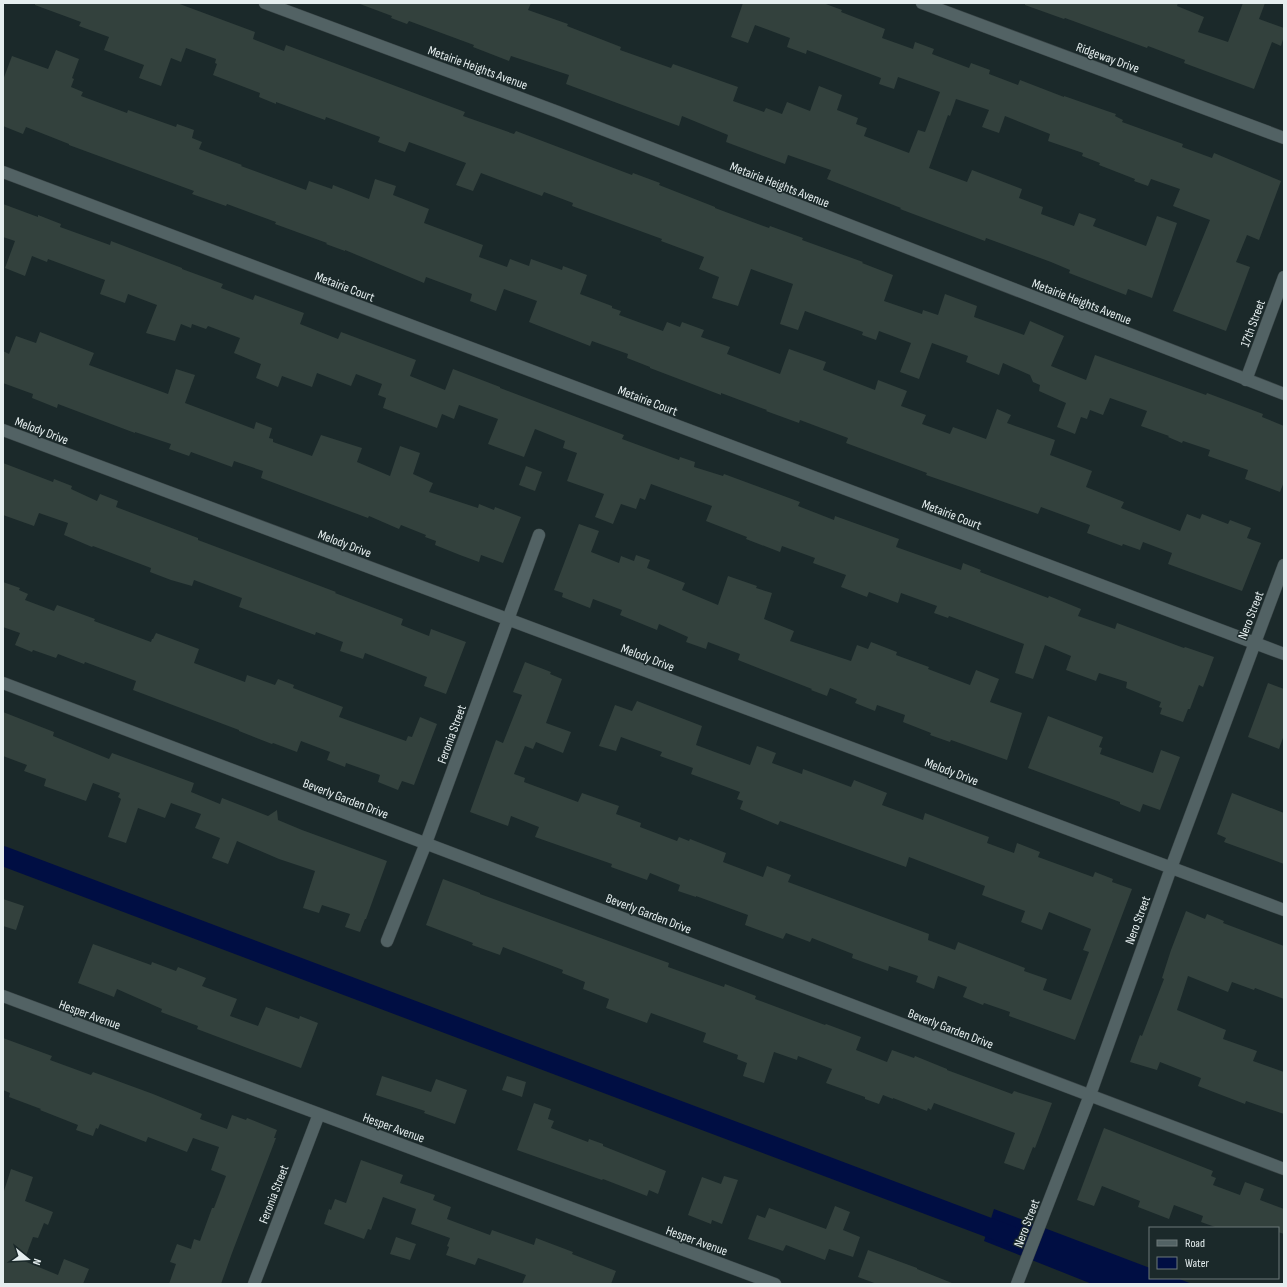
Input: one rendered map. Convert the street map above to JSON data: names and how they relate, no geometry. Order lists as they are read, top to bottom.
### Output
{
  "streets": {
    "street": [
      "Ridgeway Drive",
      "Metairie Heights Avenue",
      "Metairie Court",
      "17th Street",
      "Melody Drive",
      "Nero Street",
      "Feronia Street",
      "Beverly Garden Drive",
      "Hesper Avenue"
    ]
  },
  "crossings": [
    ["Metairie Heights Avenue", "17th Street"],
    ["Metairie Court", "Nero Street"],
    ["Melody Drive", "Nero Street"],
    ["Melody Drive", "Feronia Street"],
    ["Nero Street", "Beverly Garden Drive"],
    ["Feronia Street", "Beverly Garden Drive"],
    ["Feronia Street", "Hesper Avenue"]
  ],
  "legend": ["Road", "Water"],
  "north": "right"
}
